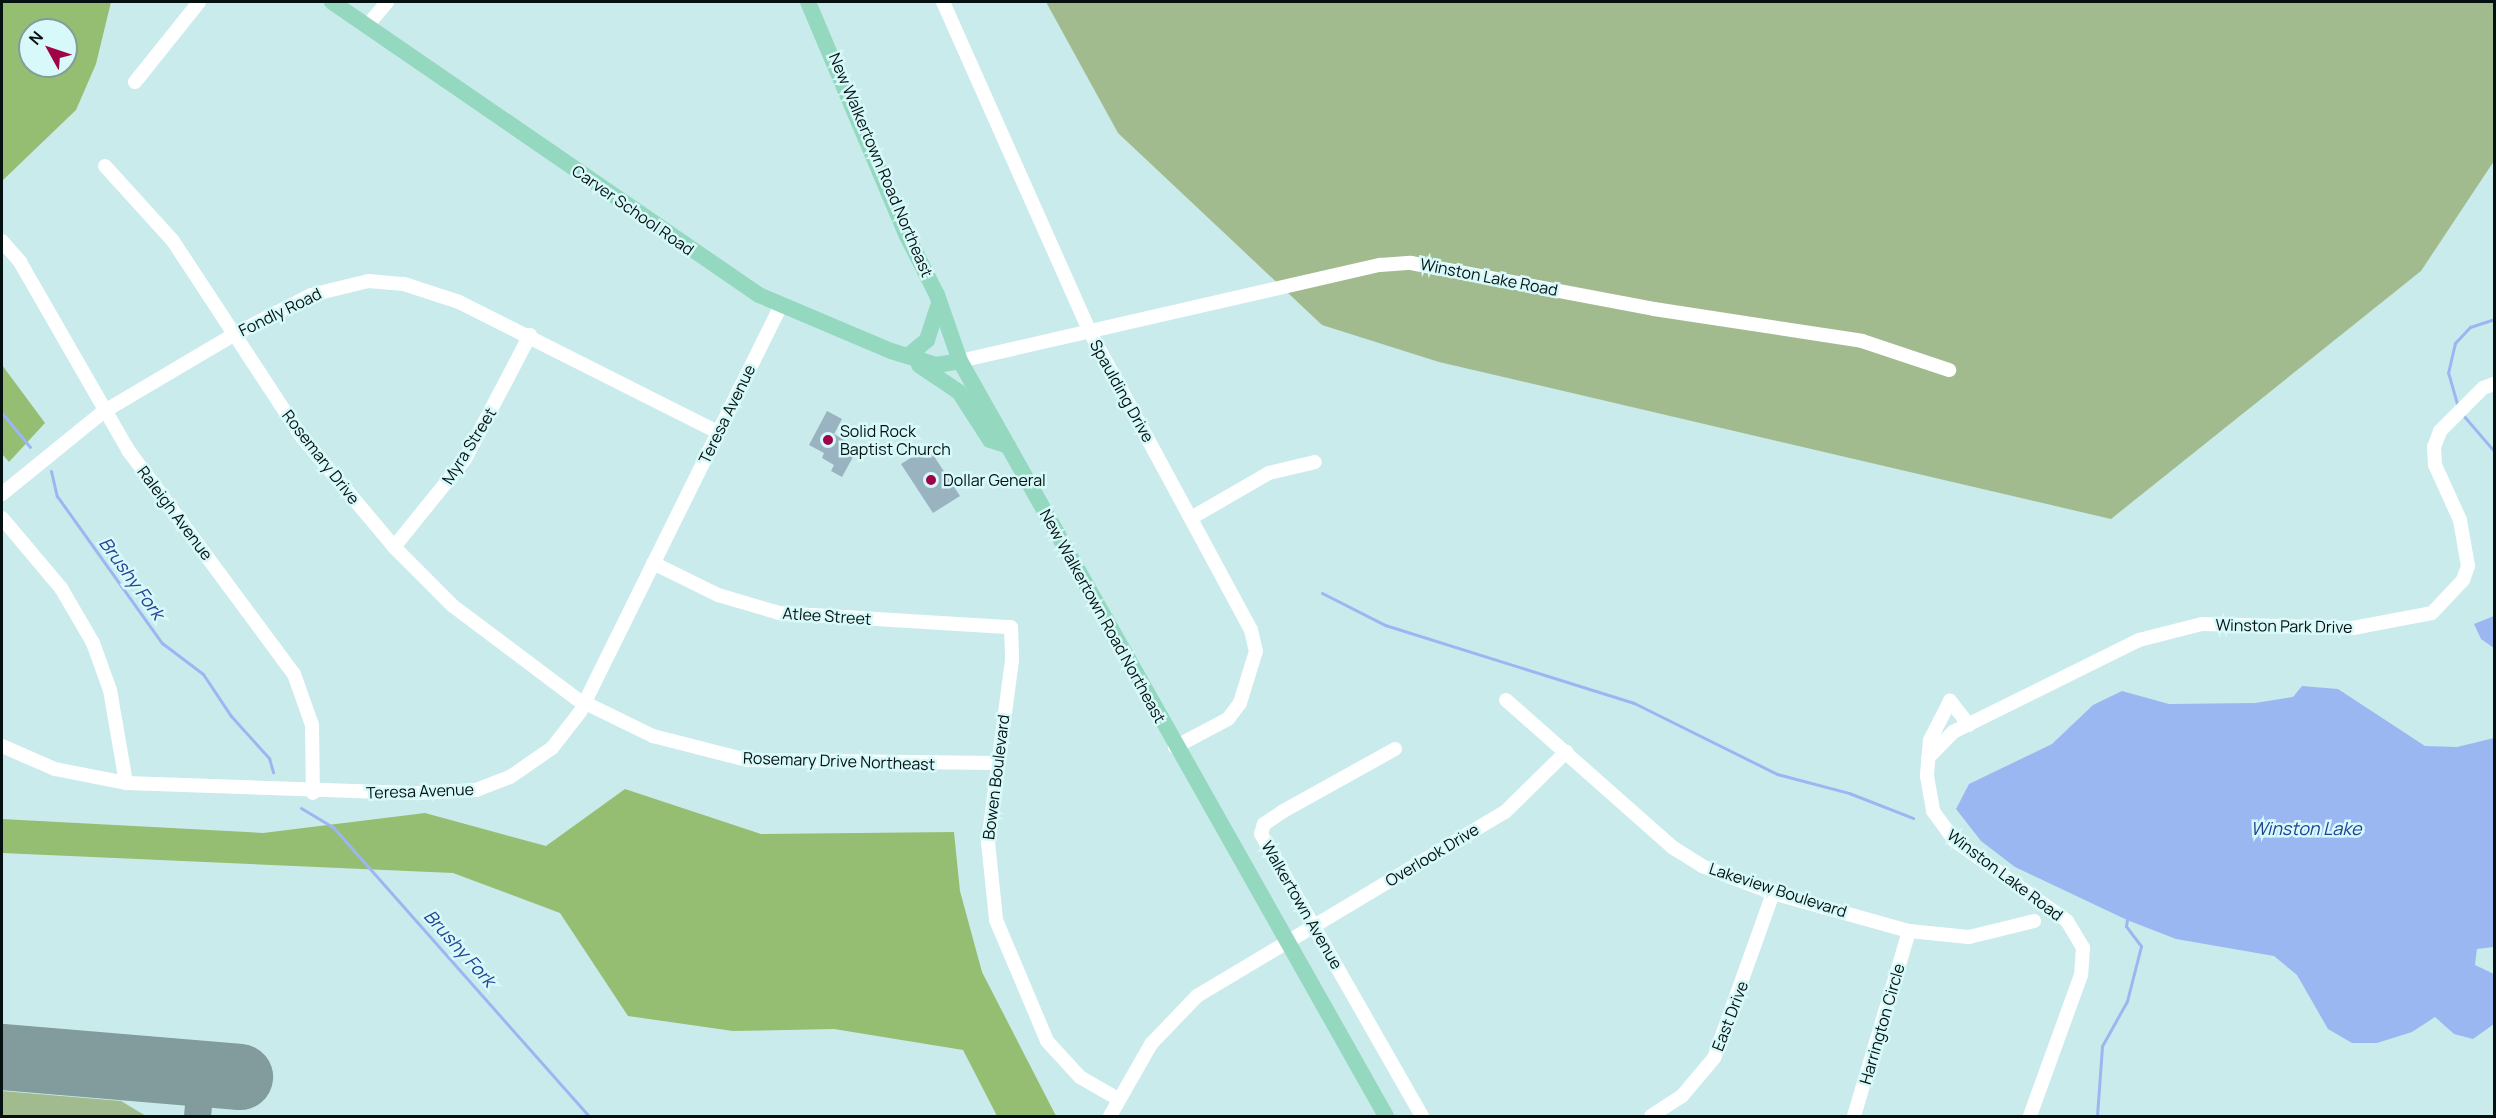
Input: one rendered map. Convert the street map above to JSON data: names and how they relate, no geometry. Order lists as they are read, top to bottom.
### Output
{
  "streets": {
    "main road": ["New Walkertown Road Northeast", "Carver School Road"],
    "street": [
      "Winston Lake Road",
      "Fondly Road",
      "Spaulding Drive",
      "Teresa Avenue",
      "Myra Street",
      "Rosemary Drive",
      "Raleigh Avenue",
      "Atlee Street",
      "Winston Park Drive",
      "Rosemary Drive Northeast",
      "Bowen Boulevard",
      "Overlook Drive",
      "Lakeview Boulevard",
      "Walkertown Avenue",
      "East Drive",
      "Harrington Circle"
    ]
  },
  "crossings": [
    ["New Walkertown Road Northeast", "Carver School Road"],
    ["New Walkertown Road Northeast", "Winston Lake Road"],
    ["New Walkertown Road Northeast", "Spaulding Drive"],
    ["New Walkertown Road Northeast", "Overlook Drive"],
    ["Carver School Road", "Winston Lake Road"],
    ["Carver School Road", "Teresa Avenue"],
    ["Winston Lake Road", "Spaulding Drive"],
    ["Winston Lake Road", "Winston Park Drive"],
    ["Fondly Road", "Teresa Avenue"],
    ["Fondly Road", "Myra Street"],
    ["Fondly Road", "Rosemary Drive"],
    ["Fondly Road", "Raleigh Avenue"],
    ["Teresa Avenue", "Rosemary Drive"],
    ["Teresa Avenue", "Raleigh Avenue"],
    ["Teresa Avenue", "Atlee Street"],
    ["Teresa Avenue", "Rosemary Drive Northeast"],
    ["Myra Street", "Rosemary Drive"],
    ["Rosemary Drive", "Rosemary Drive Northeast"],
    ["Atlee Street", "Bowen Boulevard"],
    ["Rosemary Drive Northeast", "Bowen Boulevard"],
    ["Overlook Drive", "Lakeview Boulevard"],
    ["Overlook Drive", "Walkertown Avenue"],
    ["Lakeview Boulevard", "East Drive"],
    ["Lakeview Boulevard", "Harrington Circle"]
  ],
  "water": ["Brushy Fork", "Winston Lake"],
  "places": ["Solid Rock Baptist Church", "Dollar General"],
  "north": "top left"
}
